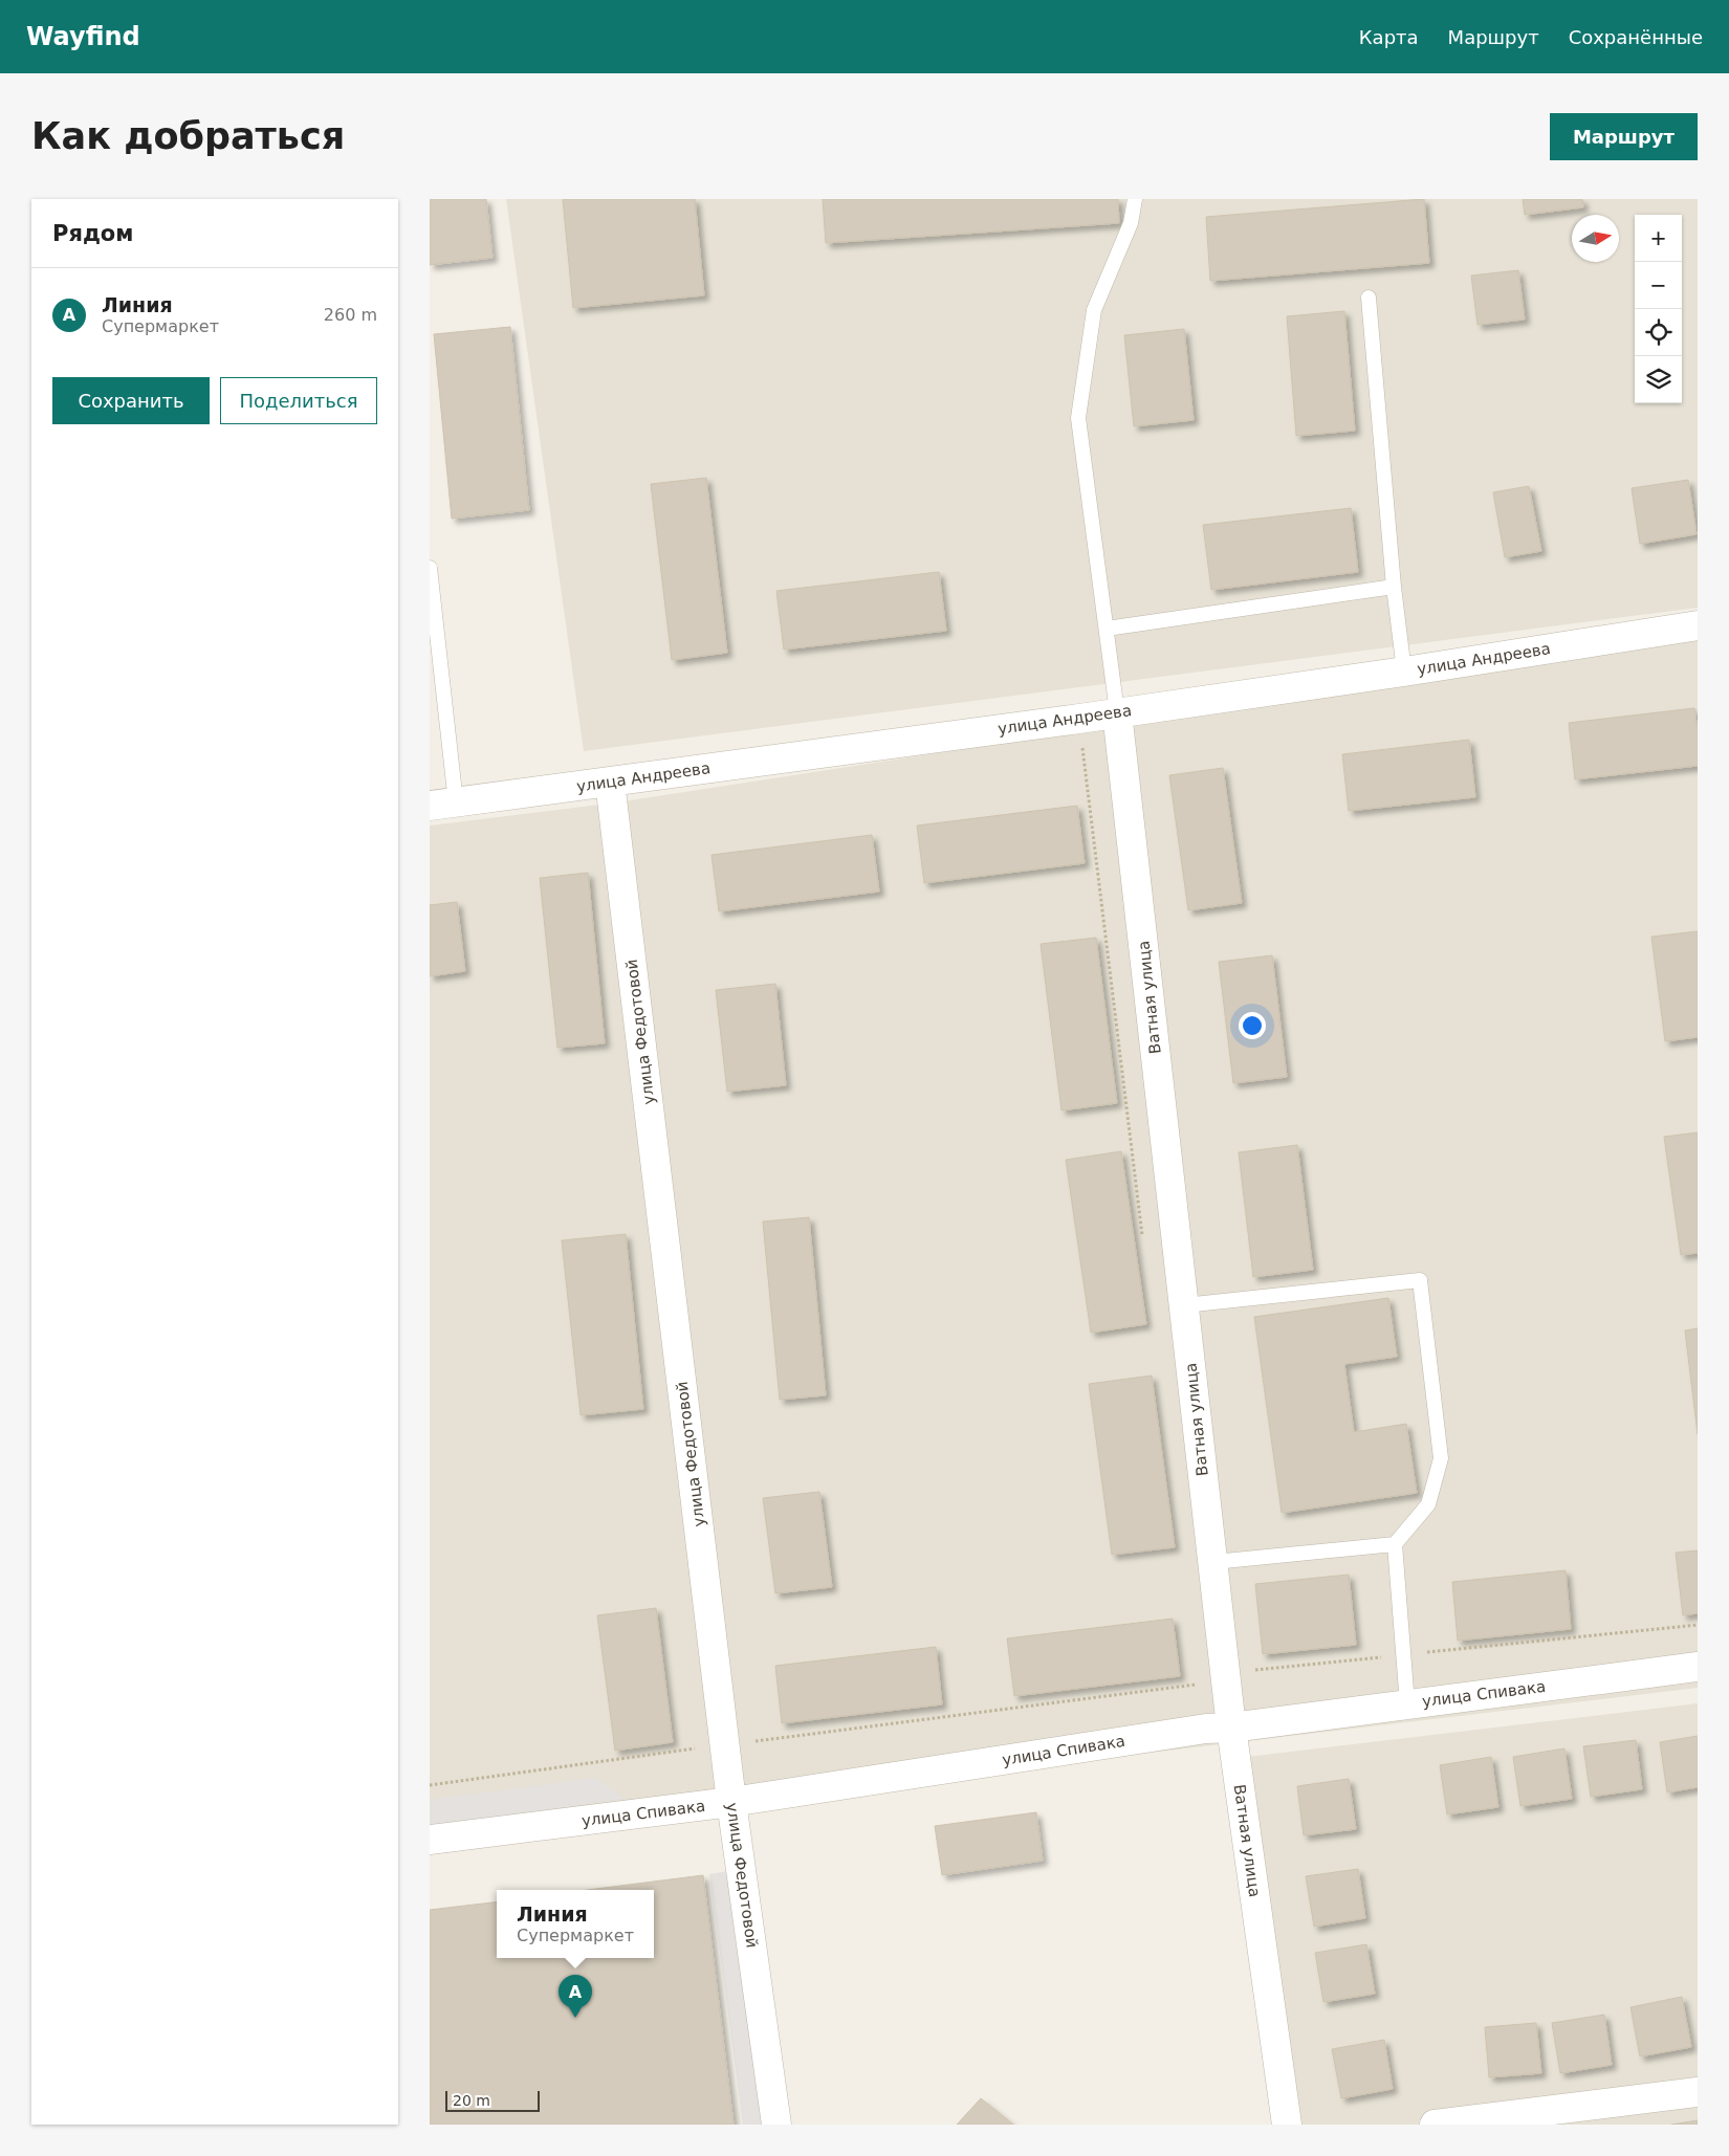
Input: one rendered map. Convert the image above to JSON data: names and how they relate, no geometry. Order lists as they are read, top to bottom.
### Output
{
  "streets": {
    "street": [
      "улица Андреева",
      "Ватная улица",
      "улица Федотовой",
      "улица Спивака"
    ]
  },
  "crossings": [
    ["улица Андреева", "Ватная улица"],
    ["улица Андреева", "улица Федотовой"],
    ["Ватная улица", "улица Спивака"],
    ["улица Федотовой", "улица Спивака"]
  ],
  "scale_bar": "20 m",
  "north": "right",
  "page": {
    "header": "Wayfind",
    "nav": ["Карта", "Маршрут", "Сохранённые"],
    "buttons": [
      "Маршрут",
      ["Сохранить", "Поделиться"]
    ],
    "title": "Как добраться",
    "heading": "Рядом",
    "map_buttons": ["+", "−"],
    "list": [
      {
        "mark": "A",
        "name": "Линия",
        "note": "Супермаркет",
        "value": "260 m"
      }
    ],
    "popup": ["Линия", "Супермаркет"],
    "pins": "A",
    "scale": "20 m"
  }
}
